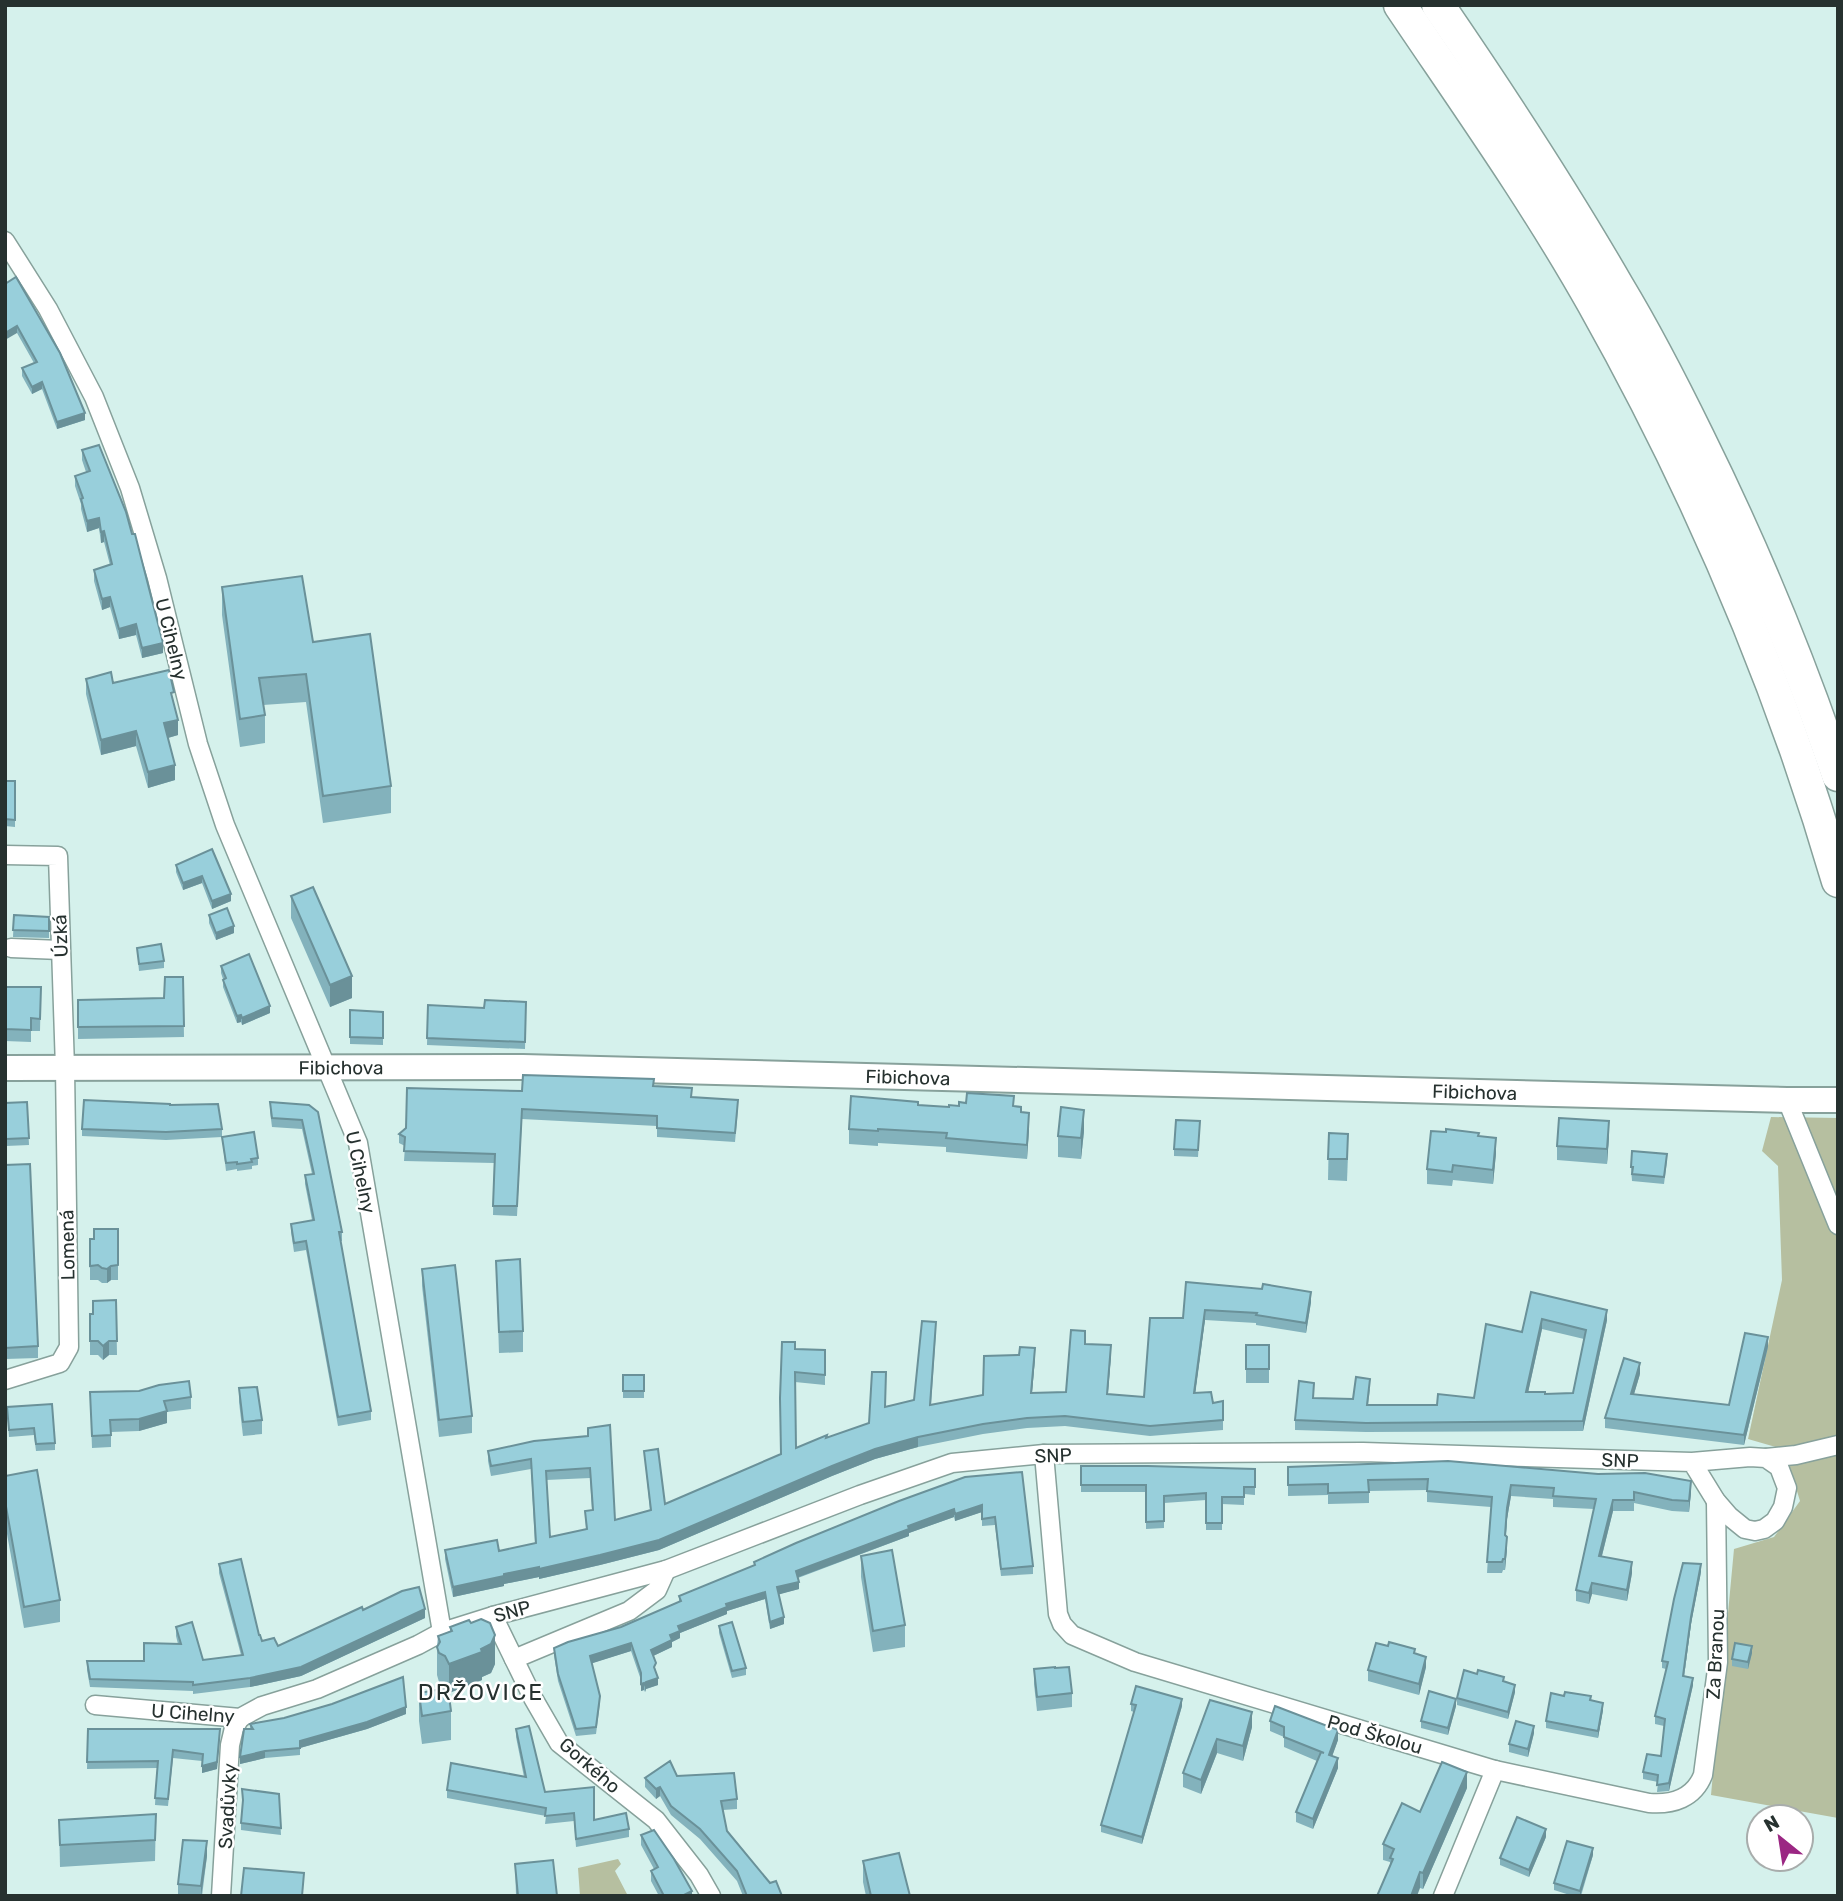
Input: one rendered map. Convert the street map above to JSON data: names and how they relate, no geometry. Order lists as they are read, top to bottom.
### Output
{
  "streets": {
    "street": [
      "U Cihelny",
      "Úzká",
      "Fibichova",
      "Lomená",
      "SNP",
      "Za Branou",
      "Pod Školou",
      "Gorkého",
      "Svadůvky"
    ]
  },
  "crossings": [
    ["U Cihelny", "Fibichova"],
    ["U Cihelny", "SNP"],
    ["U Cihelny", "Svadůvky"],
    ["Úzká", "Fibichova"],
    ["Úzká", "Lomená"],
    ["Fibichova", "Lomená"],
    ["SNP", "Pod Školou"],
    ["SNP", "Gorkého"],
    ["Za Branou", "Pod Školou"]
  ],
  "districts": ["DRŽOVICE"],
  "north": "top left"
}
